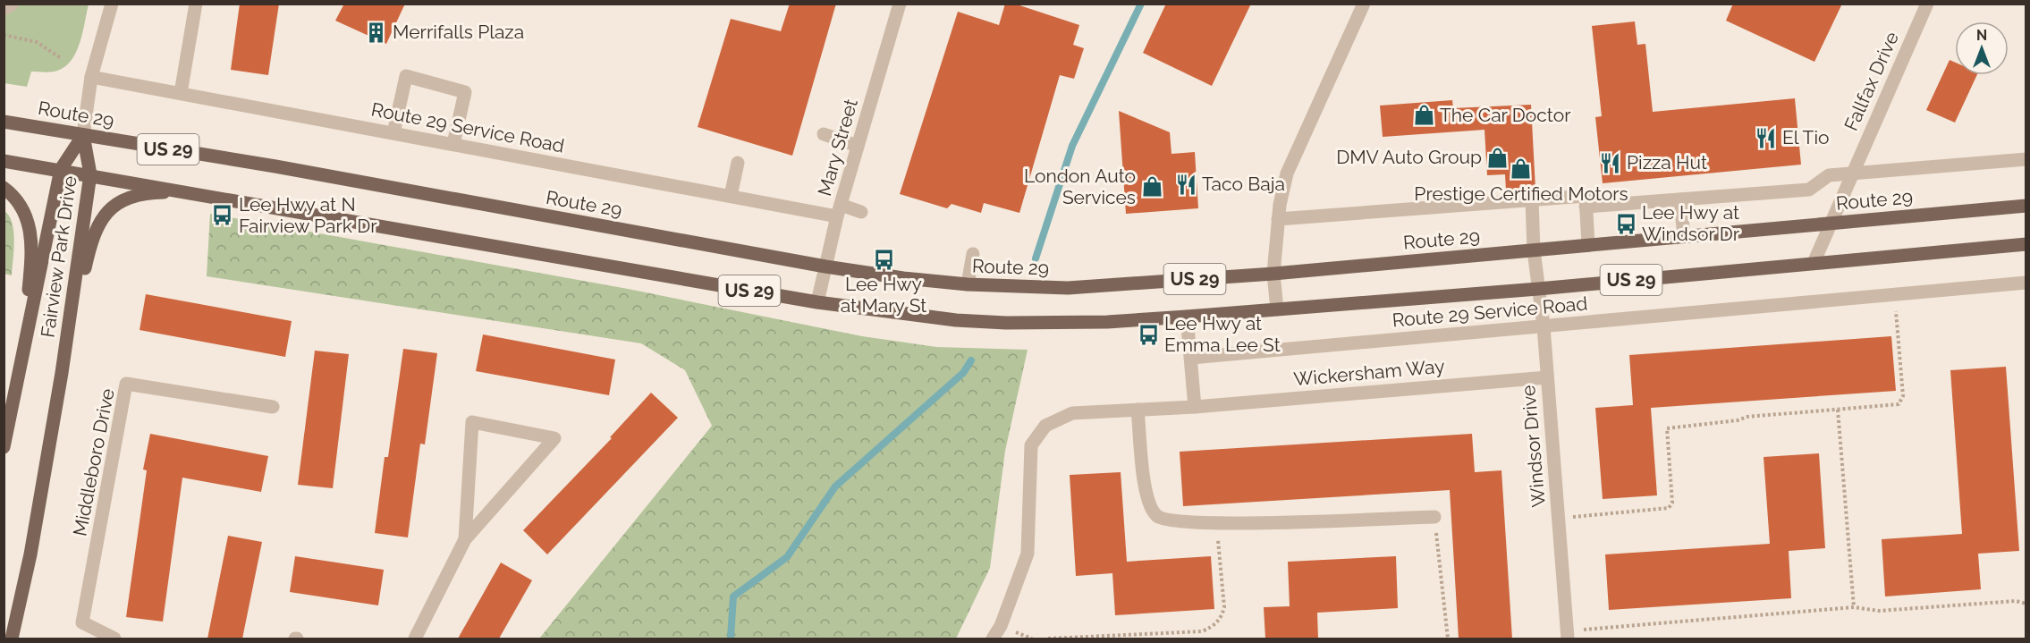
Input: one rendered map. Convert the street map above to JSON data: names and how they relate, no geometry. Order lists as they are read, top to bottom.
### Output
{
  "streets": {
    "main road": ["Route 29", "US 29", "Fairview Park Drive"],
    "street": [
      "Fallfax Drive",
      "Route 29 Service Road",
      "Mary Street",
      "Wickersham Way",
      "Windsor Drive",
      "Middleboro Drive"
    ]
  },
  "crossings": [
    ["Fallfax Drive", "Route 29"],
    ["Fallfax Drive", "US 29"],
    ["Route 29", "Mary Street"],
    ["Route 29", "Fairview Park Drive"],
    ["Route 29", "Windsor Drive"],
    ["Route 29 Service Road", "Mary Street"],
    ["Route 29 Service Road", "Windsor Drive"],
    ["Mary Street", "US 29"],
    ["US 29", "Fairview Park Drive"],
    ["US 29", "Windsor Drive"],
    ["Wickersham Way", "Windsor Drive"]
  ],
  "places": {
    "building": ["Merrifalls Plaza"],
    "shop": [
      "The Car Doctor",
      "DMV Auto Group",
      "Prestige Certified Motors",
      "London Auto Services"
    ],
    "restaurant": ["El Tio", "Pizza Hut", "Taco Baja"],
    "bus stop": [
      "Lee Hwy at N Fairview Park Dr",
      "Lee Hwy at Windsor Dr",
      "Lee Hwy at Mary St",
      "Lee Hwy at Emma Lee St"
    ]
  },
  "north": "top"
}
